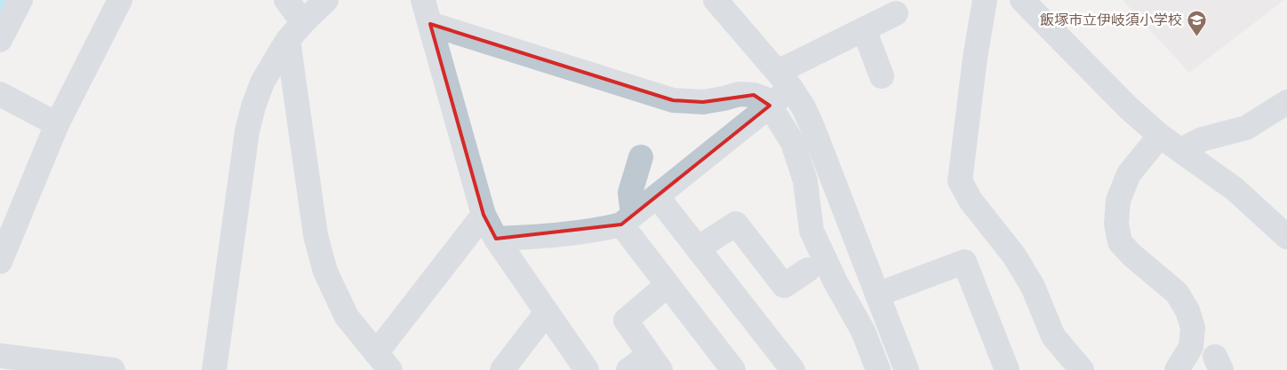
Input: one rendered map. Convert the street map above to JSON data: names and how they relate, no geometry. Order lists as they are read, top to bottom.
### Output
{
  "places": {
    "school or university": ["飯塚市立伊岐須小学校"]
  }
}
